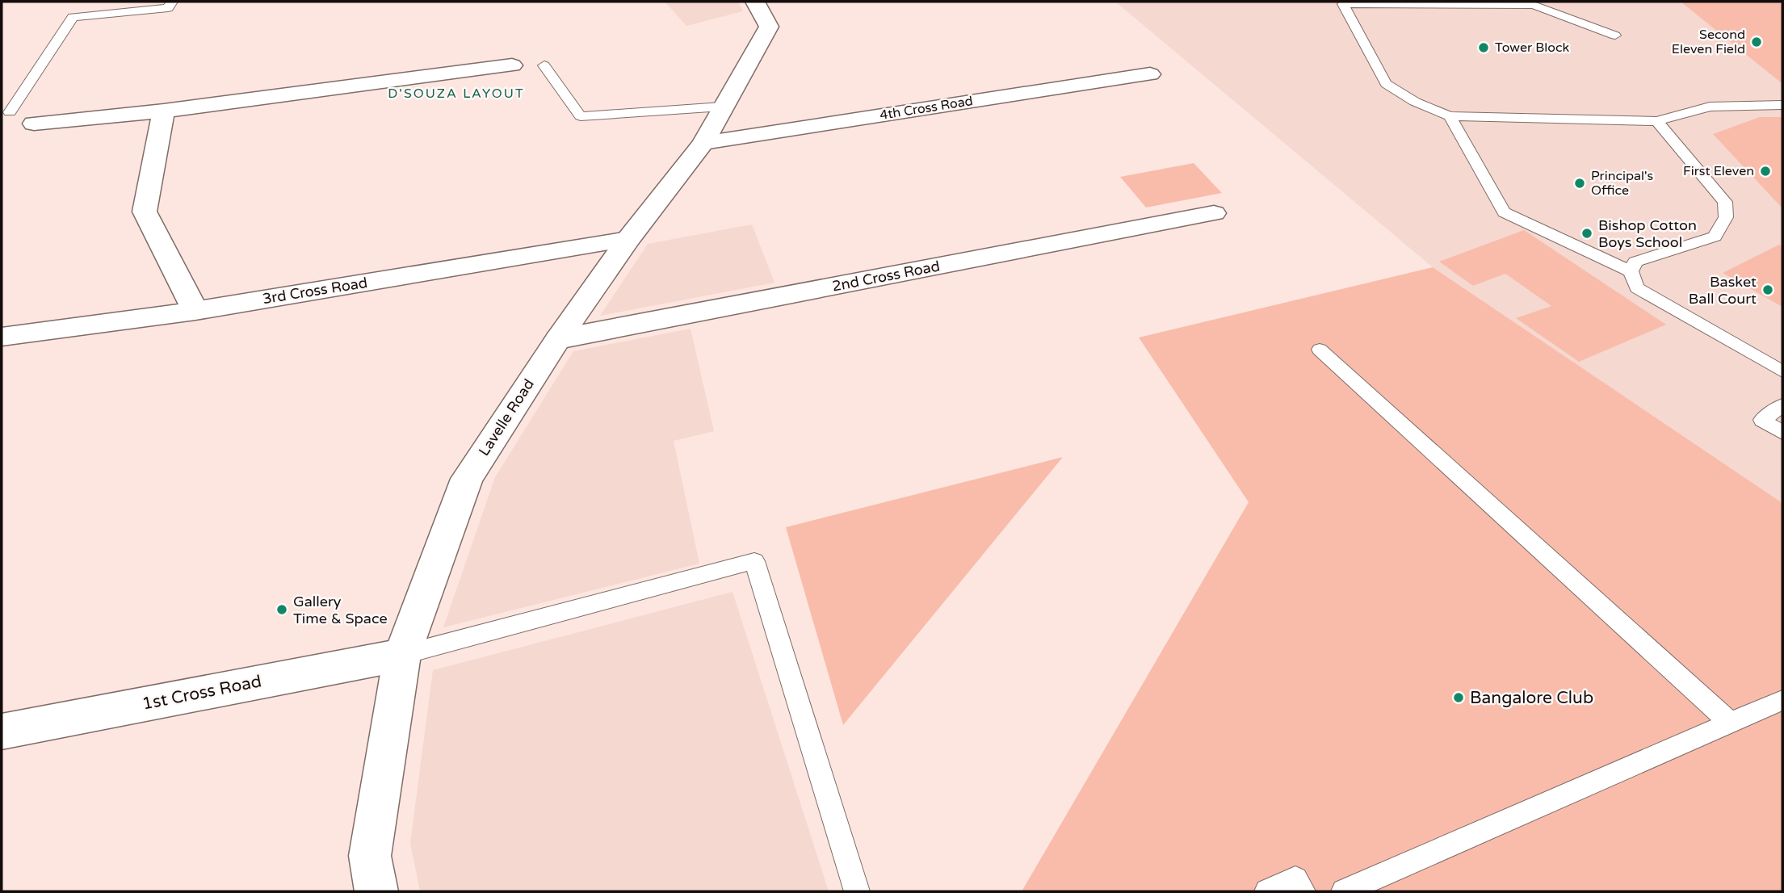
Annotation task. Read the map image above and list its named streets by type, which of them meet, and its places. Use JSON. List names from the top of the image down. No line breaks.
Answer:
{"streets":{"street":["4th Cross Road","2nd Cross Road","3rd Cross Road","Lavelle Road","1st Cross Road"]},"crossings":[["4th Cross Road","Lavelle Road"],["2nd Cross Road","Lavelle Road"],["3rd Cross Road","Lavelle Road"],["Lavelle Road","1st Cross Road"]],"districts":["D'SOUZA LAYOUT"],"places":["Second Eleven Field","Tower Block","First Eleven","Principal's Office","Bishop Cotton Boys School","Basket Ball Court","Gallery Time & Space","Bangalore Club"]}
